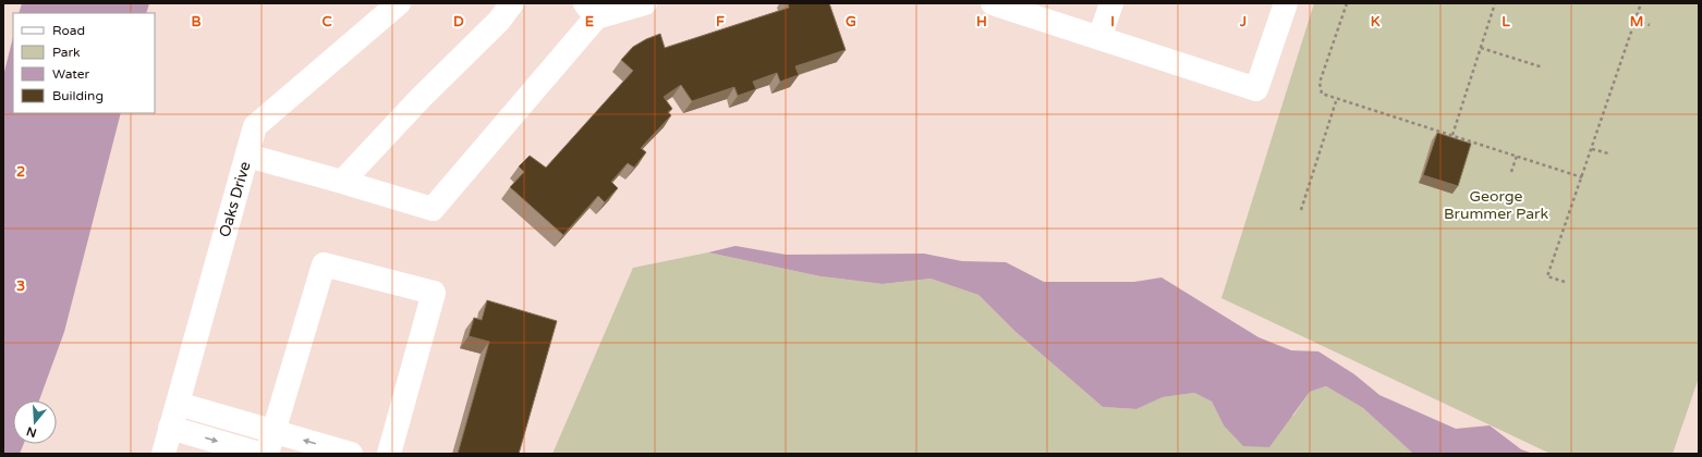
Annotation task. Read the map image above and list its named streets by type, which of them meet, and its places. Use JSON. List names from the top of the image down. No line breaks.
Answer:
{"streets":{"street":["Oaks Drive"]},"parks":["George Brummer Park"],"legend":["Road","Park","Water","Building"],"north":"bottom","grid":{"columns":["B","C","D","E","F","G","H","I","J","K","L","M"],"rows":["2","3"]}}
